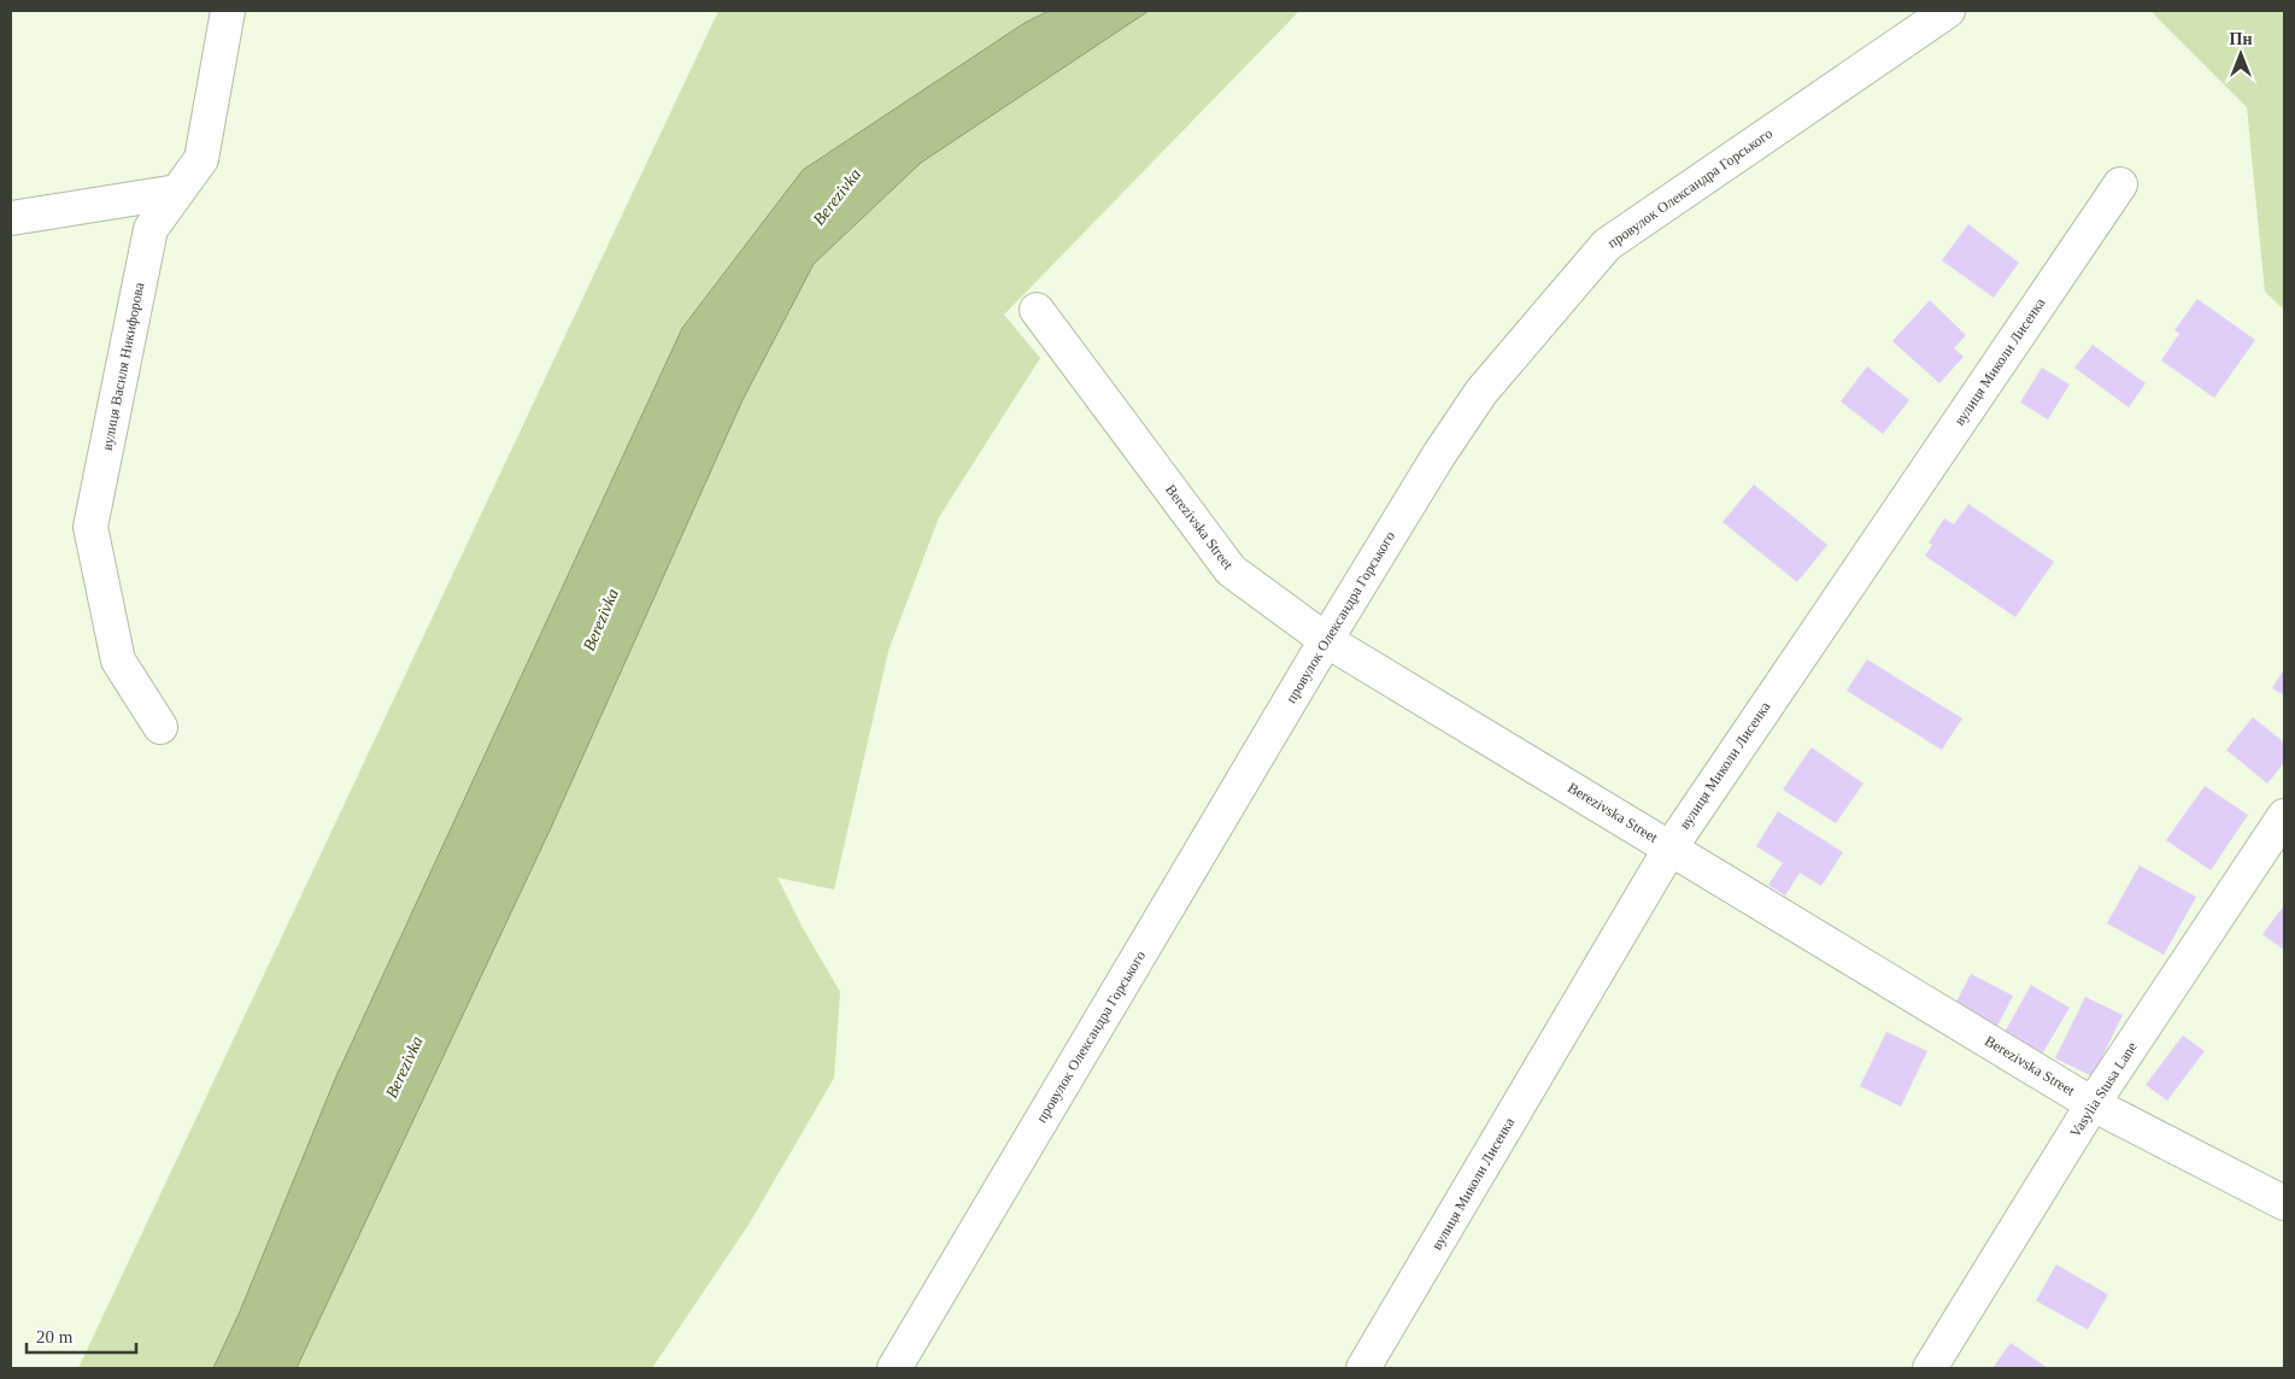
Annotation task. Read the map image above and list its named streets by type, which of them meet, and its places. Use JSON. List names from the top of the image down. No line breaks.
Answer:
{"streets":{"street":["провулок Олександра Горського","вулиця Миколи Лисенка","вулиця Василя Никифорова","Berezivska Street","Vasylia Stusa Lane"]},"crossings":[["провулок Олександра Горського","Berezivska Street"],["вулиця Миколи Лисенка","Berezivska Street"],["Berezivska Street","Vasylia Stusa Lane"]],"water":["Berezivka"],"scale_bar":"20 m","north":"top"}
